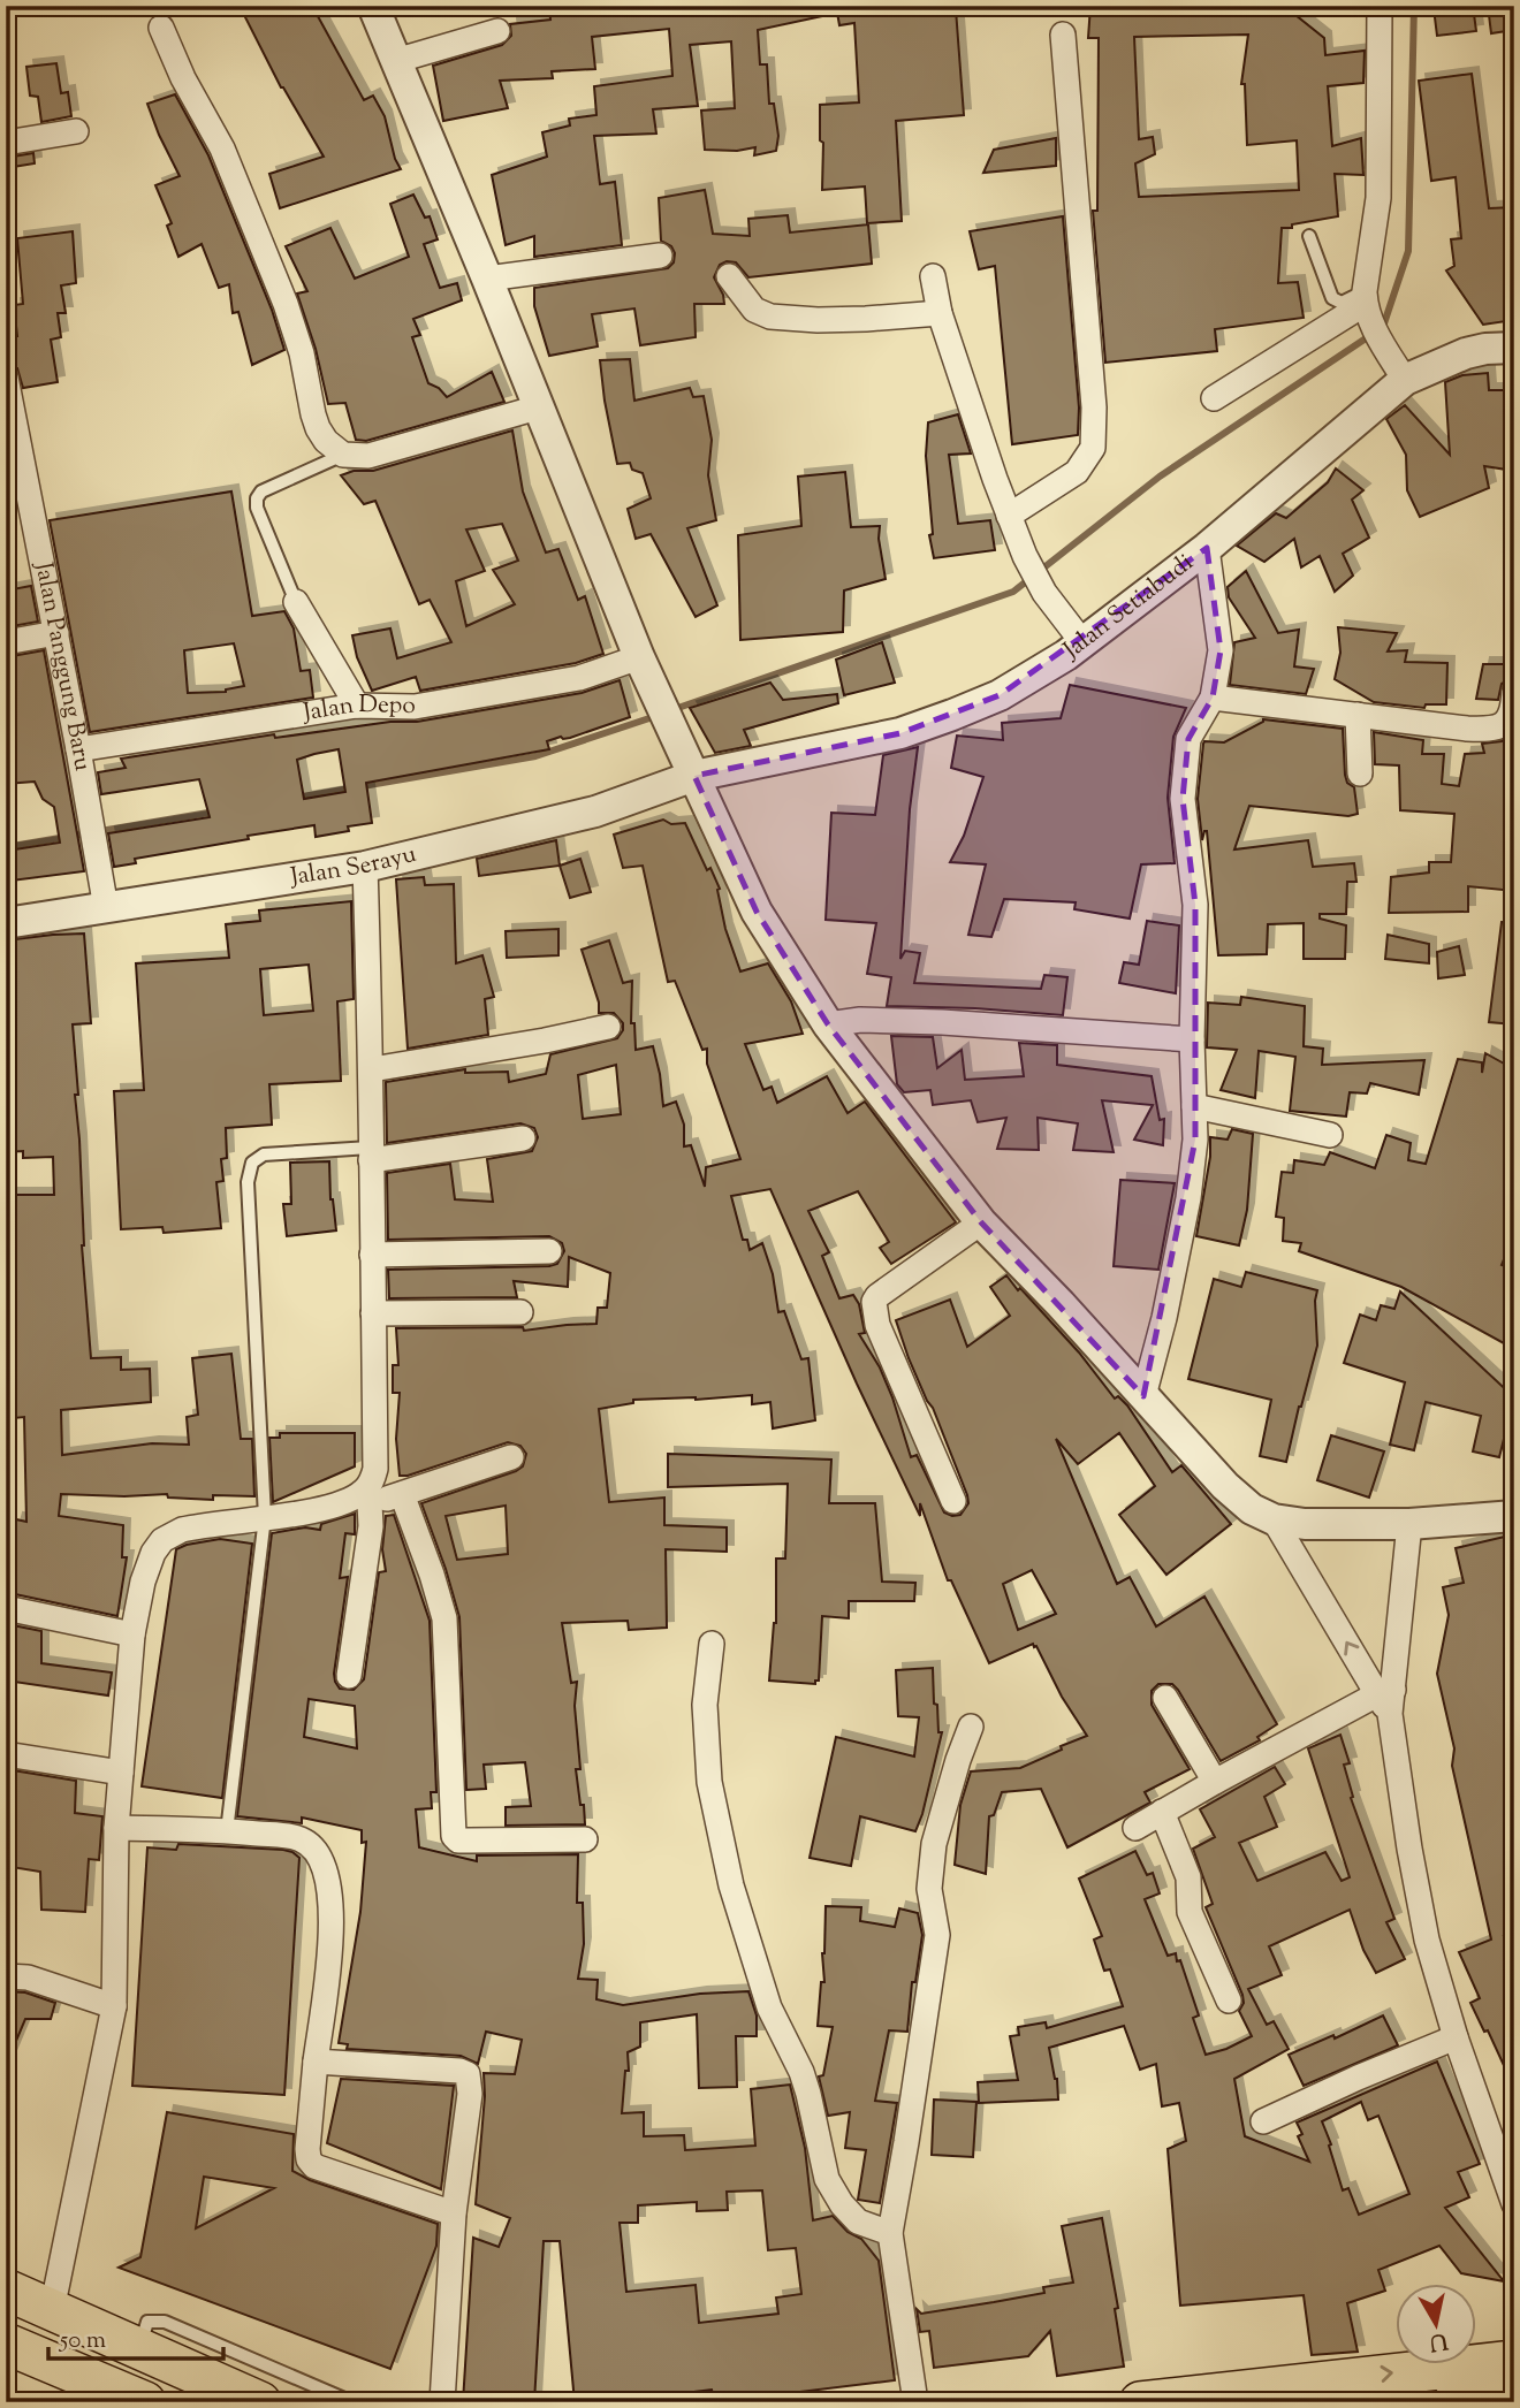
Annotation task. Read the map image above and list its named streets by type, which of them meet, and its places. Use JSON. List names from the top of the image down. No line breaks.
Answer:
{"streets":{"street":["Jalan Setiabudi","Jalan Panggung Baru","Jalan Depo","Jalan Serayu"]},"crossings":[["Jalan Setiabudi","Jalan Serayu"],["Jalan Panggung Baru","Jalan Depo"],["Jalan Panggung Baru","Jalan Serayu"]],"scale_bar":"50 m","north":"bottom"}
